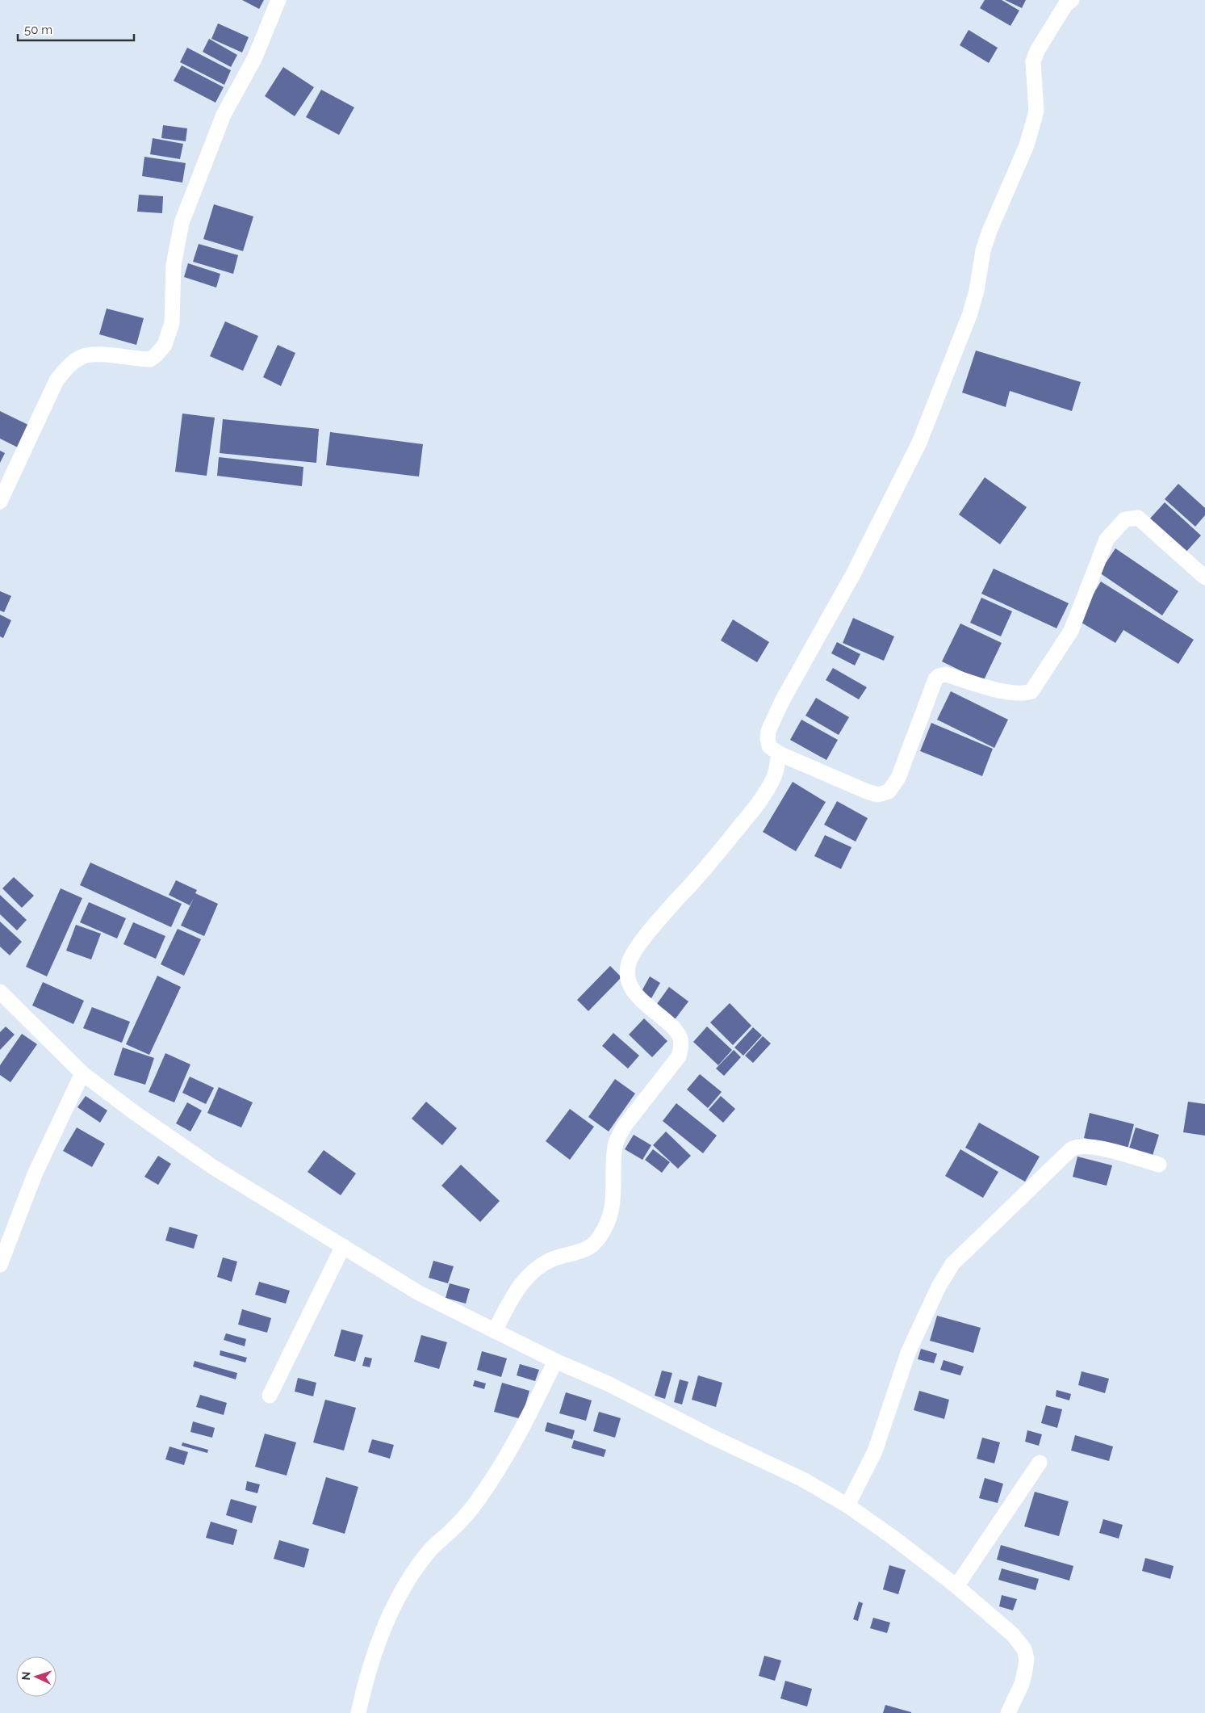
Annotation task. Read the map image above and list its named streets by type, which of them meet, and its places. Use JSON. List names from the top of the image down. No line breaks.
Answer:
{"scale_bar":"50 m","north":"left"}
